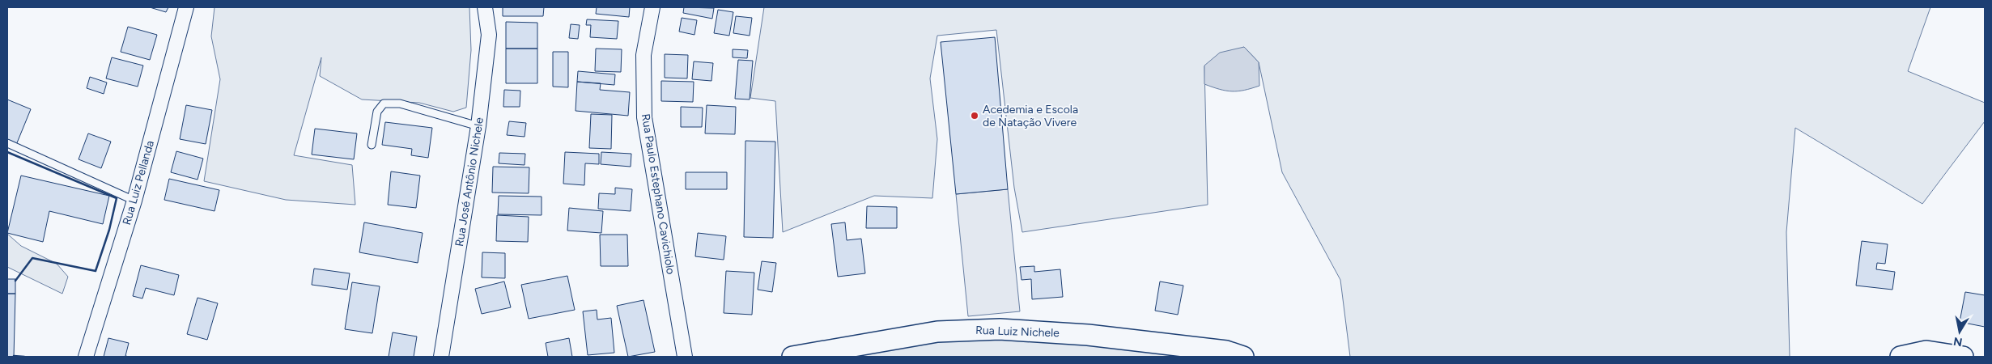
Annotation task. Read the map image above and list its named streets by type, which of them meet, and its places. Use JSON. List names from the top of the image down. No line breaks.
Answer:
{"streets":{"street":["Rua José Antônio Nichele","Rua Luiz Pellanda","Rua Paulo Estephano Cavichiolo","Rua Luiz Nichele"]},"places":["Acedemia e Escola de Natação Vivere"],"north":"bottom"}
